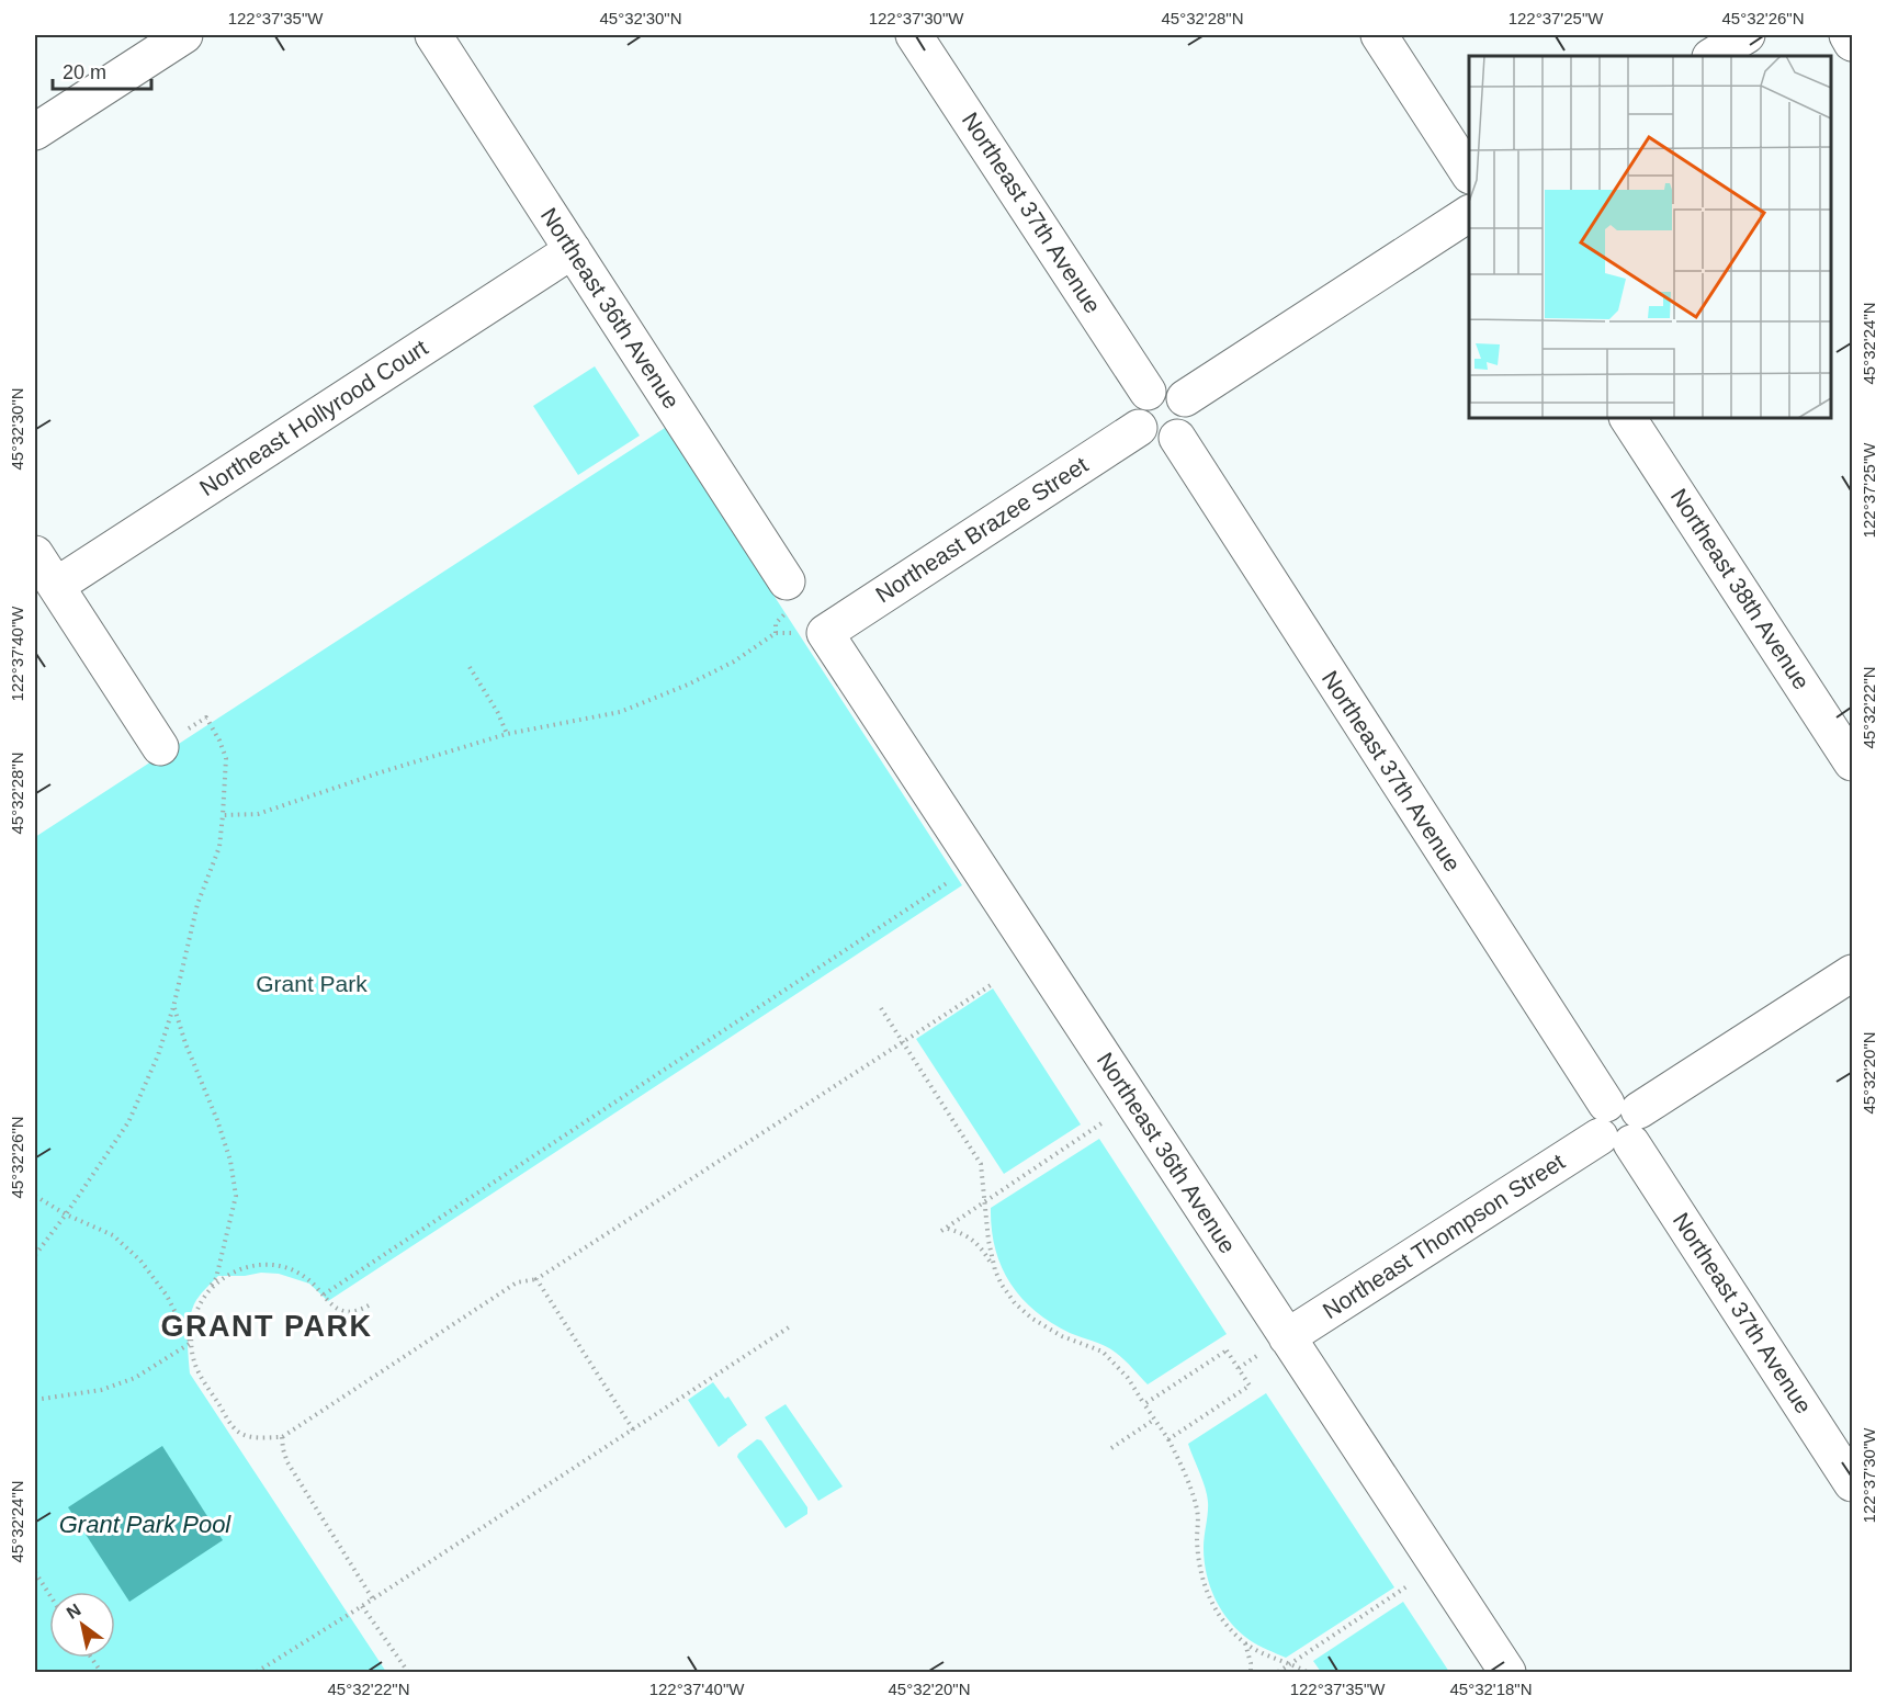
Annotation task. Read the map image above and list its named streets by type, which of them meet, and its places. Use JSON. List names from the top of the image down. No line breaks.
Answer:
{"streets":{"street":["Northeast 37th Avenue","Northeast 36th Avenue","Northeast Hollyrood Court","Northeast Brazee Street","Northeast 38th Avenue","Northeast Thompson Street"]},"crossings":[["Northeast 37th Avenue","Northeast Brazee Street"],["Northeast 37th Avenue","Northeast Thompson Street"],["Northeast 36th Avenue","Northeast Hollyrood Court"],["Northeast 36th Avenue","Northeast Brazee Street"],["Northeast 36th Avenue","Northeast Thompson Street"]],"districts":["GRANT PARK"],"water":["Grant Park Pool"],"parks":["Grant Park"],"scale_bar":"20 m","north":"top left","coordinates":["122°37'35\"W","45°32'30\"N","122°37'30\"W","45°32'28\"N","122°37'25\"W","45°32'26\"N","45°32'24\"N","122°37'40\"W","45°32'22\"N","45°32'20\"N","45°32'18\"N"]}
